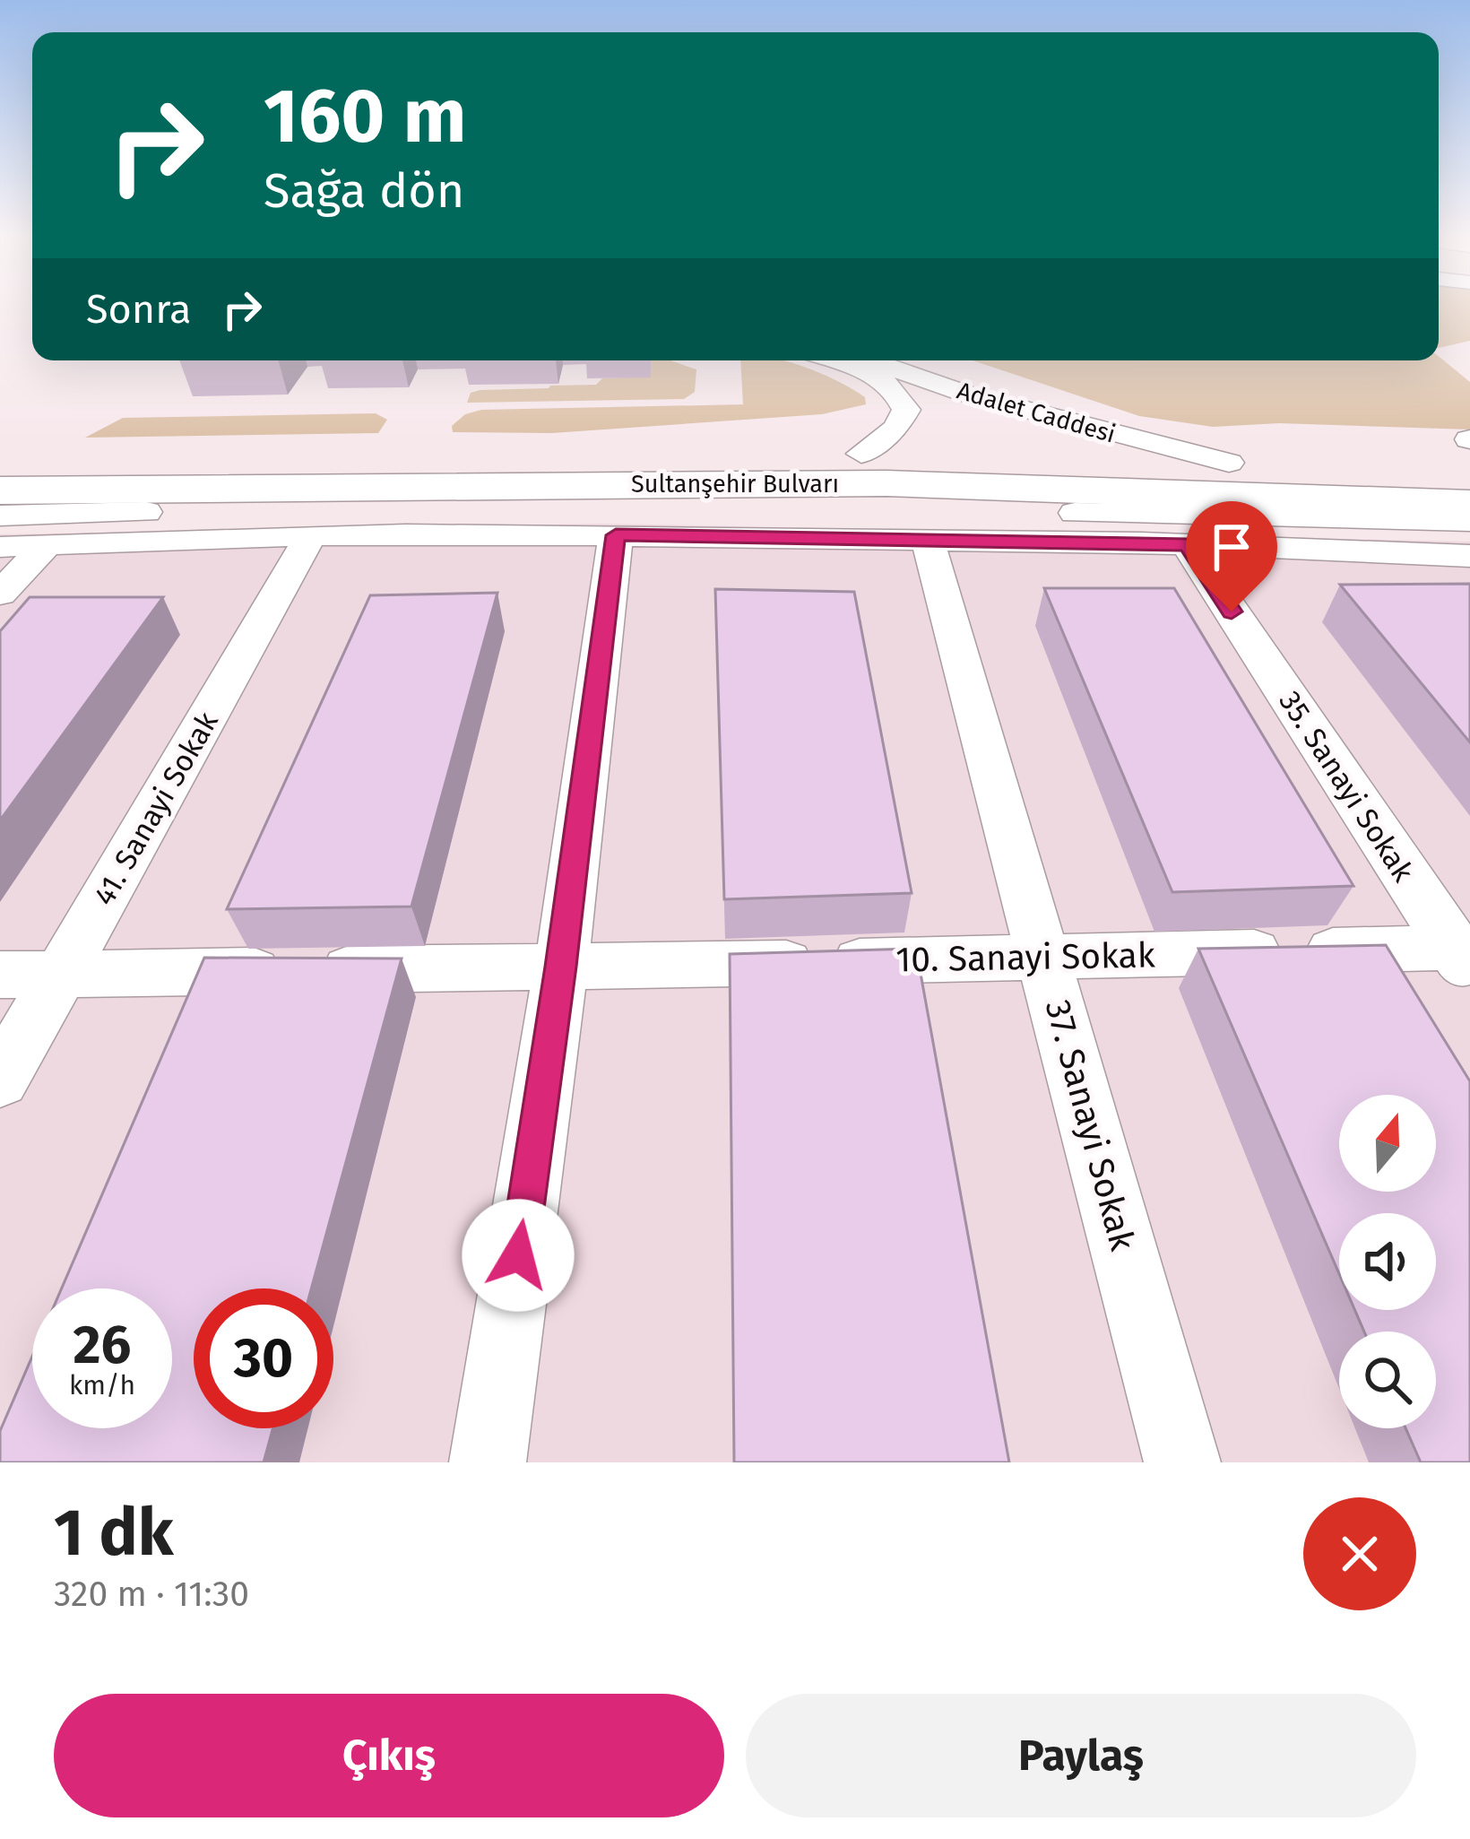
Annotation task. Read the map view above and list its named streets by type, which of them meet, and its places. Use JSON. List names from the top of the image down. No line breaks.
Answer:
{"streets":{"highway":["Sultanşehir Bulvarı"],"street":["Adalet Caddesi","35. Sanayi Sokak","41. Sanayi Sokak","10. Sanayi Sokak","37. Sanayi Sokak"]},"crossings":[["Adalet Caddesi","Sultanşehir Bulvarı"],["35. Sanayi Sokak","10. Sanayi Sokak"],["41. Sanayi Sokak","10. Sanayi Sokak"],["10. Sanayi Sokak","37. Sanayi Sokak"]],"north":"top","page":{"turn":["160 m","Sağa dön"],"then":"Sonra","speed":"26 km/h","limit":"30","heading":["1 dk","320 m · 11:30"],"buttons":["Çıkış","Paylaş"]}}
